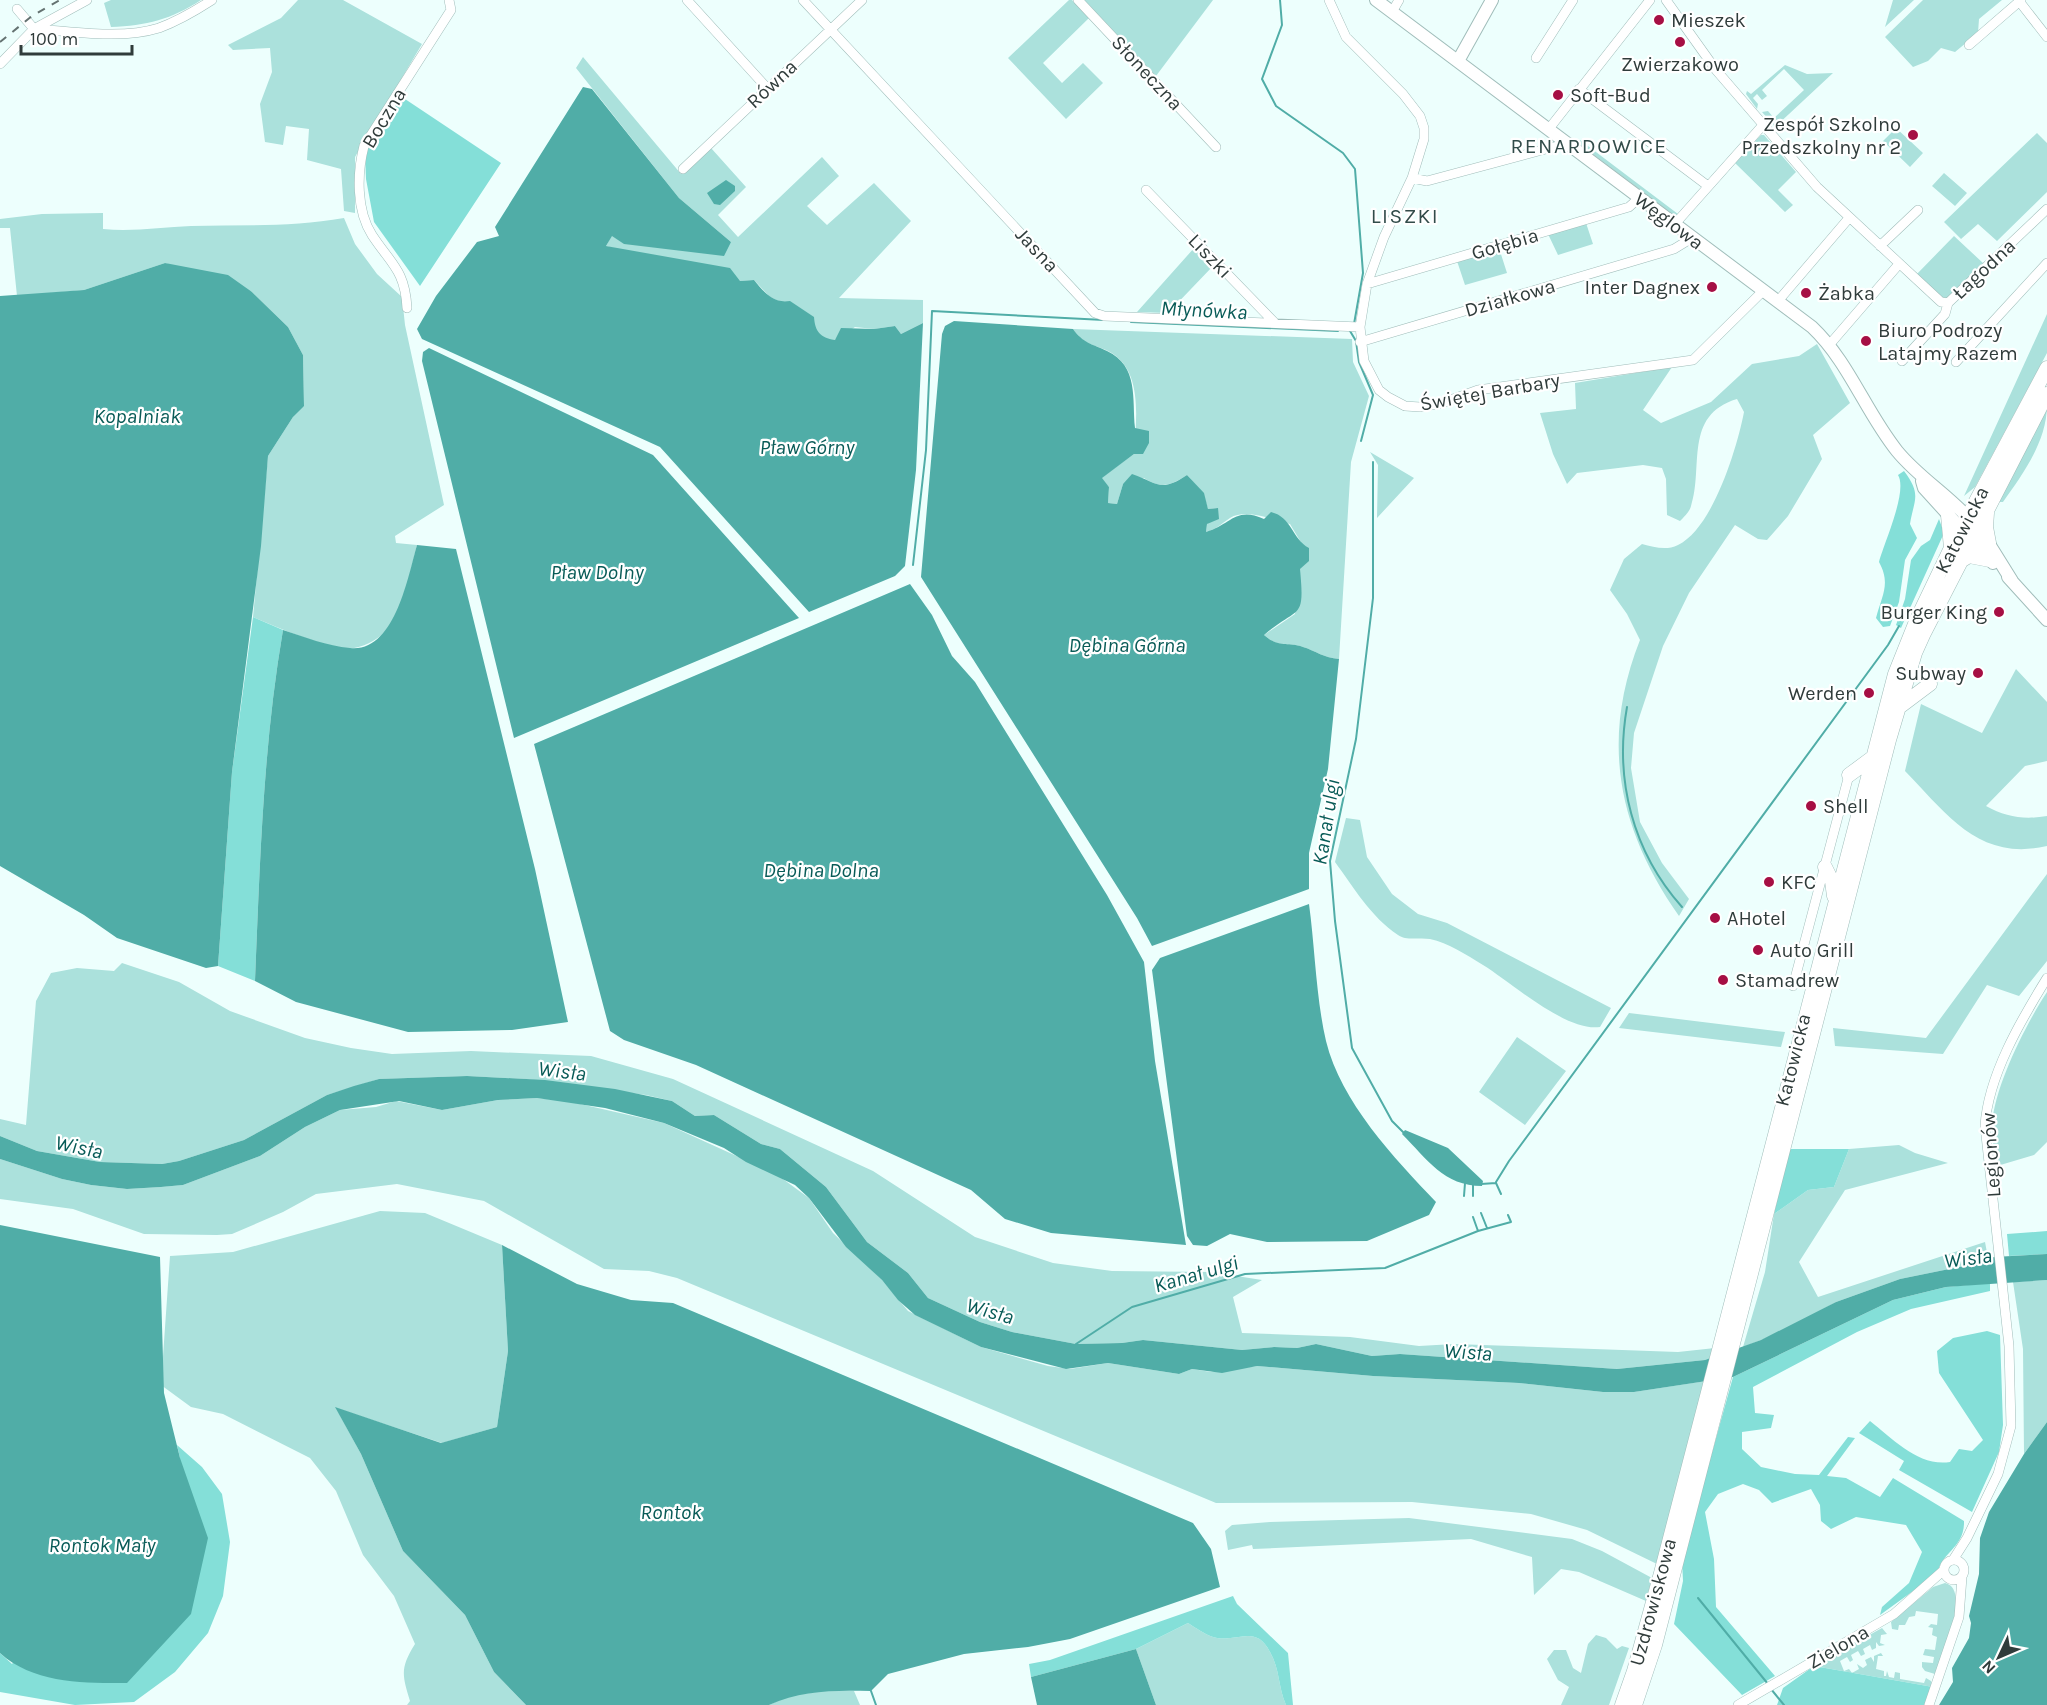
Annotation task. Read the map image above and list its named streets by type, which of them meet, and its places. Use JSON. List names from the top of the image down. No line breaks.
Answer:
{"streets":{"main road":["Katowicka","Uzdrowiskowa"],"street":["Słoneczna","Równa","Boczna","Węglowa","Gołębia","Jasna","Liszki","Łagodna","Działkowa","Świętej Barbary","Legionów","Zielona"]},"crossings":[["Równa","Jasna"],["Węglowa","Gołębia"],["Węglowa","Działkowa"],["Węglowa","Świętej Barbary"],["Węglowa","Katowicka"],["Gołębia","Świętej Barbary"],["Jasna","Liszki"],["Jasna","Świętej Barbary"],["Działkowa","Świętej Barbary"],["Katowicka","Uzdrowiskowa"]],"districts":["RENARDOWICE","LISZKI"],"water":["Młynówka","Kopalniak","Pław Górny","Pław Dolny","Dębina Górna","Kanał ulgi","Dębina Dolna","Wisła","Rontok","Rontok Mały"],"places":["Mieszek","Zwierzakowo","Soft-Bud","Zespół Szkolno Przedszkolny nr 2","Inter Dagnex","Żabka","Biuro Podrozy Latajmy Razem","Burger King","Subway","Werden","Shell","KFC","AHotel","Auto Grill","Stamadrew"],"scale_bar":"100 m","north":"bottom left"}
